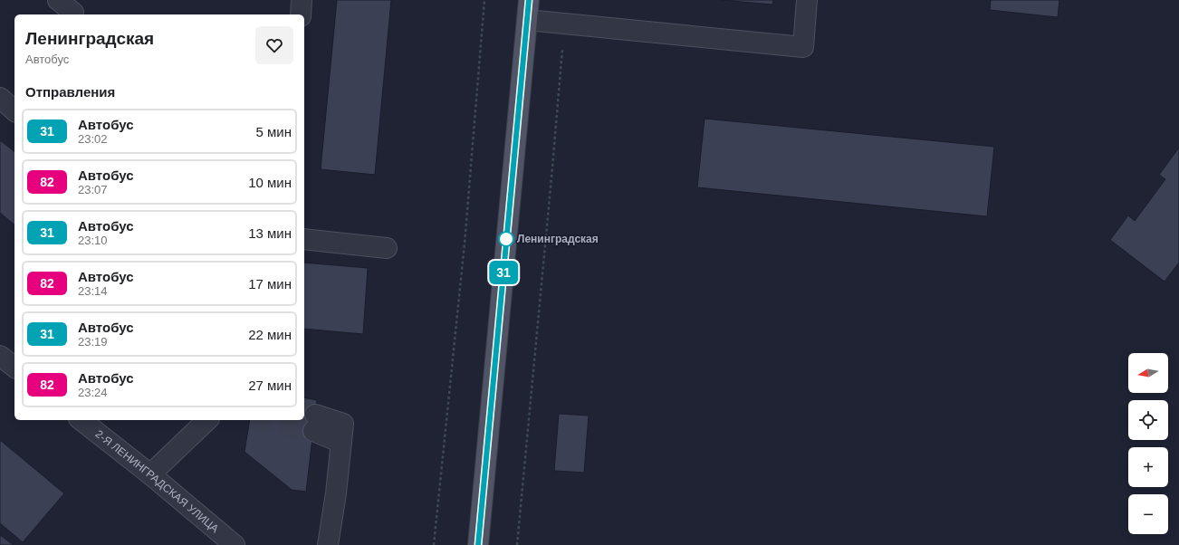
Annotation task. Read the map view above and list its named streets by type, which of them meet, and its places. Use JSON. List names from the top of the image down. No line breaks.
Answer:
{"streets":{"street":["2-Я ЛЕНИНГРАДСКАЯ УЛИЦА"]},"places":["Ленинградская"],"lines":["bus line 31"],"north":"left","page":{"on_map":"31","heading":[["Ленинградская","Автобус"],"Отправления"],"list":[{"mark":"31","name":"Автобус","note":"23:02","value":"5 мин"},{"mark":"82","name":"Автобус","note":"23:07","value":"10 мин"},{"mark":"31","name":"Автобус","note":"23:10","value":"13 мин"},{"mark":"82","name":"Автобус","note":"23:14","value":"17 мин"},{"mark":"31","name":"Автобус","note":"23:19","value":"22 мин"},{"mark":"82","name":"Автобус","note":"23:24","value":"27 мин"}],"map_buttons":["+","−"]}}
